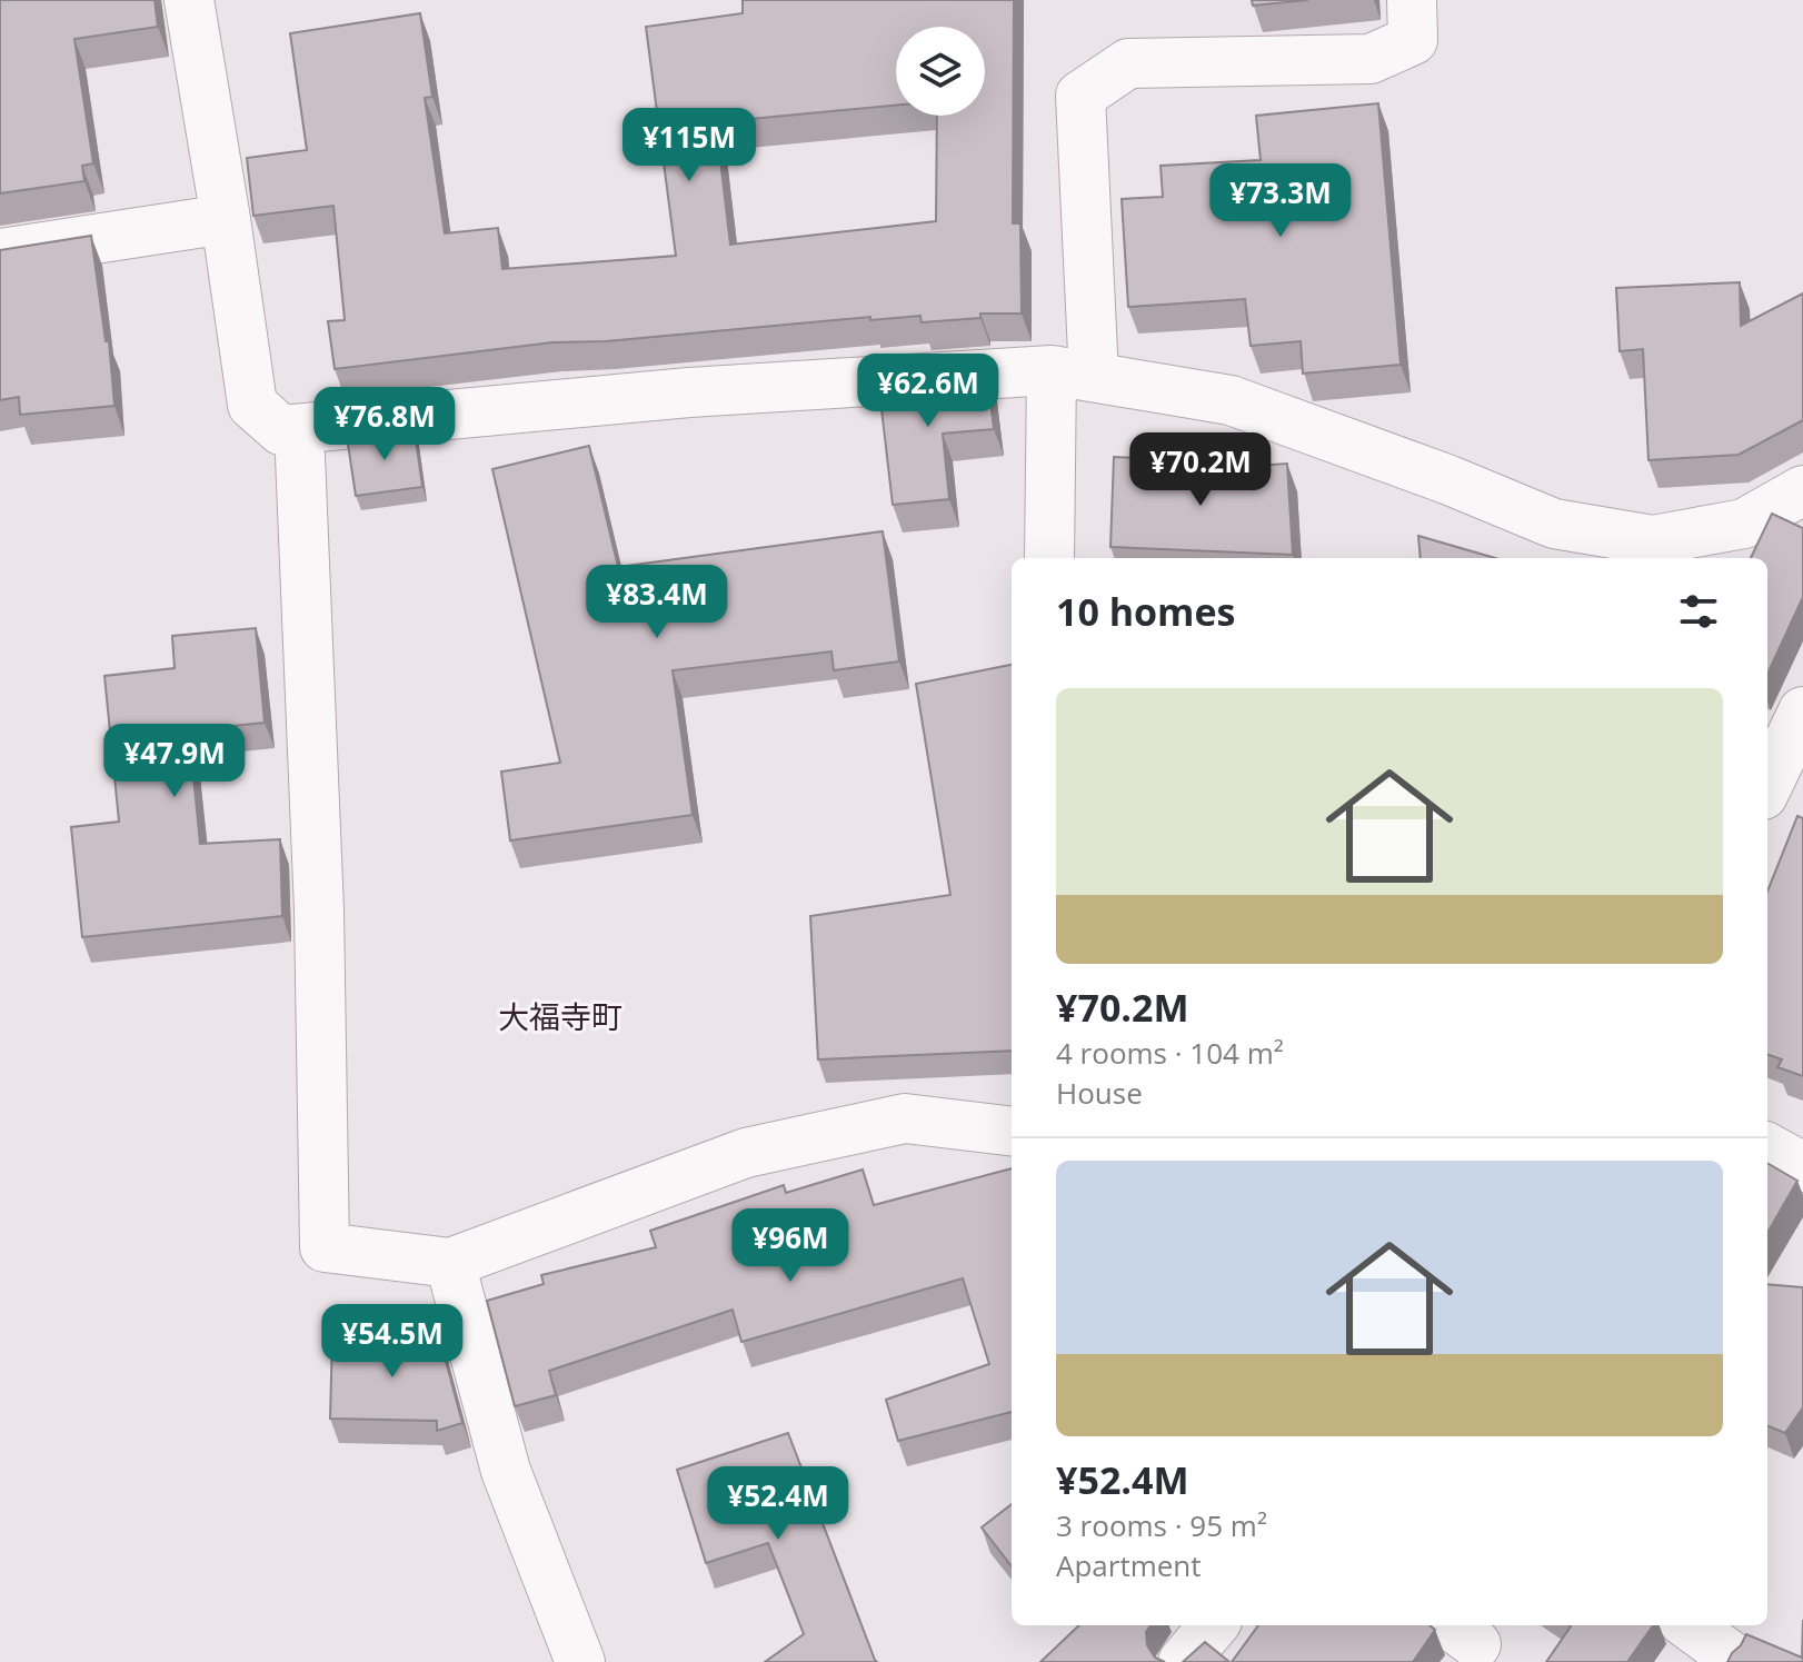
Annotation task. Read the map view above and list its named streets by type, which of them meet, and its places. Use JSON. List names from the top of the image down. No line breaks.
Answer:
{"districts":["大福寺町"],"page":{"price":["¥115M","¥73.3M","¥62.6M","¥76.8M","¥70.2M","¥83.4M","¥47.9M","¥96M","¥54.5M","¥52.4M"],"heading":"10 homes","list":[{"name":"¥70.2M","note":"4 rooms · 104 m² · House"},{"name":"¥52.4M","note":"3 rooms · 95 m² · Apartment"}]}}
